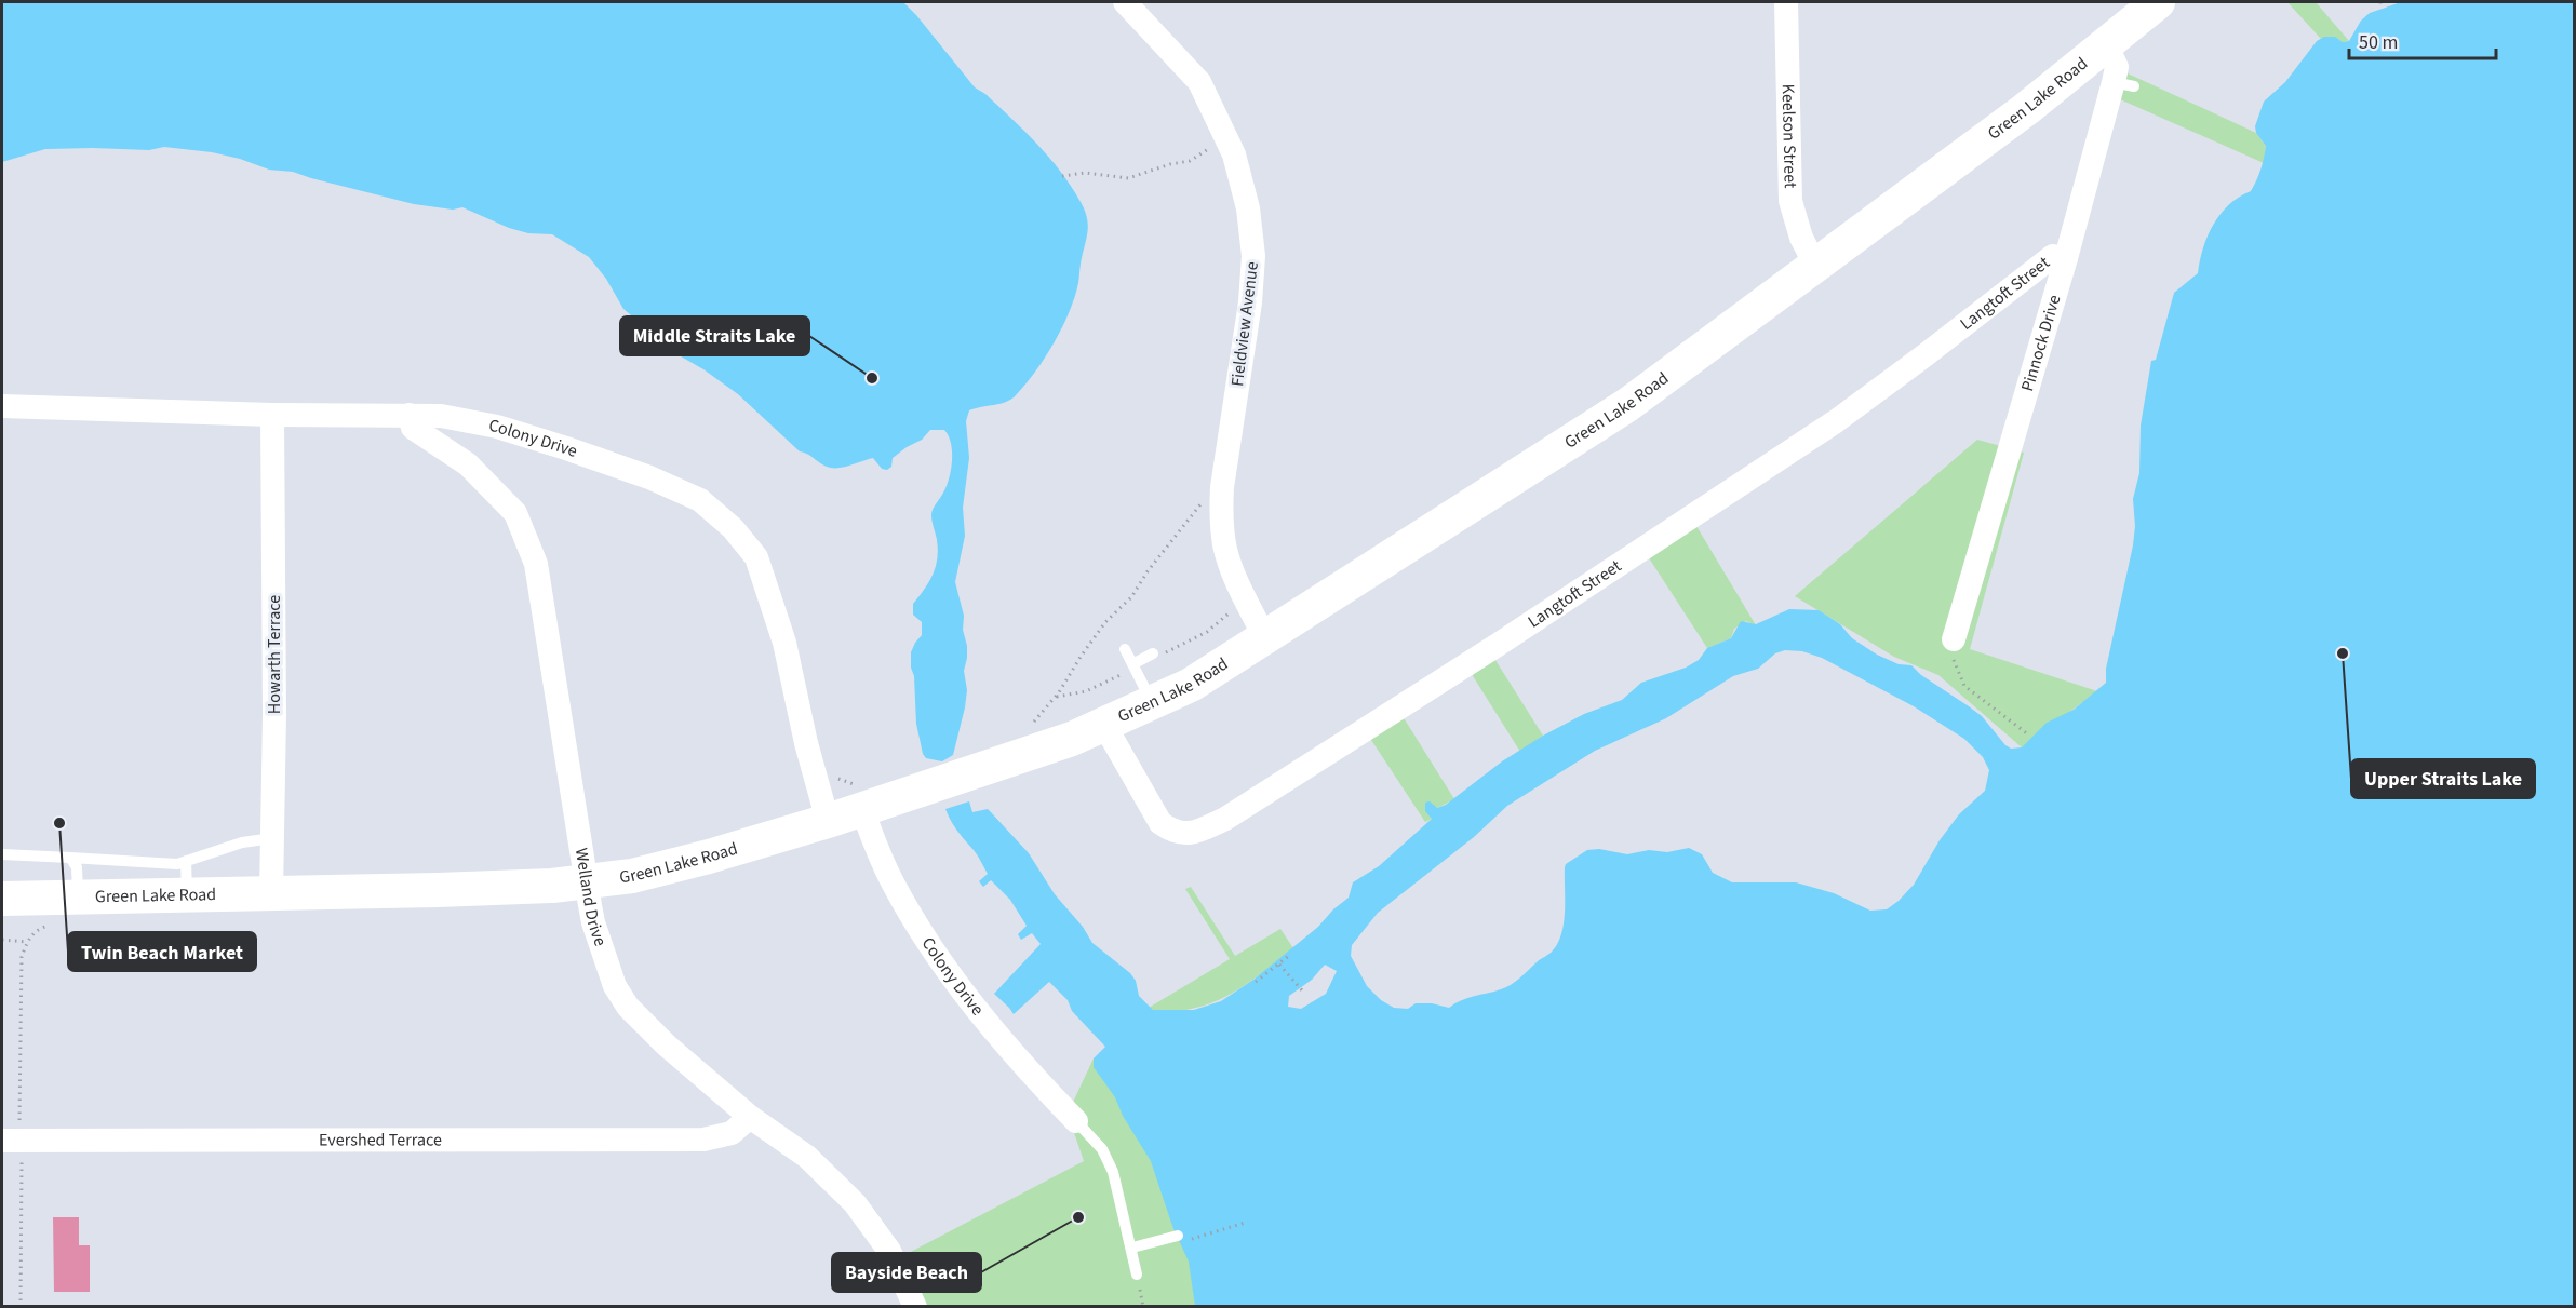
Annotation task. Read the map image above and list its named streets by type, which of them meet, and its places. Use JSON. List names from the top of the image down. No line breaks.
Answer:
{"streets":{"street":["Green Lake Road","Keelson Street","Langtoft Street","Fieldview Avenue","Pinnock Drive","Colony Drive","Howarth Terrace","Welland Drive","Evershed Terrace"]},"crossings":[["Green Lake Road","Keelson Street"],["Green Lake Road","Langtoft Street"],["Green Lake Road","Fieldview Avenue"],["Green Lake Road","Pinnock Drive"],["Green Lake Road","Colony Drive"],["Green Lake Road","Howarth Terrace"],["Green Lake Road","Welland Drive"],["Langtoft Street","Pinnock Drive"],["Colony Drive","Howarth Terrace"],["Colony Drive","Welland Drive"],["Welland Drive","Evershed Terrace"]],"places":["Middle Straits Lake","Upper Straits Lake","Twin Beach Market","Bayside Beach"],"scale_bar":"50 m"}
